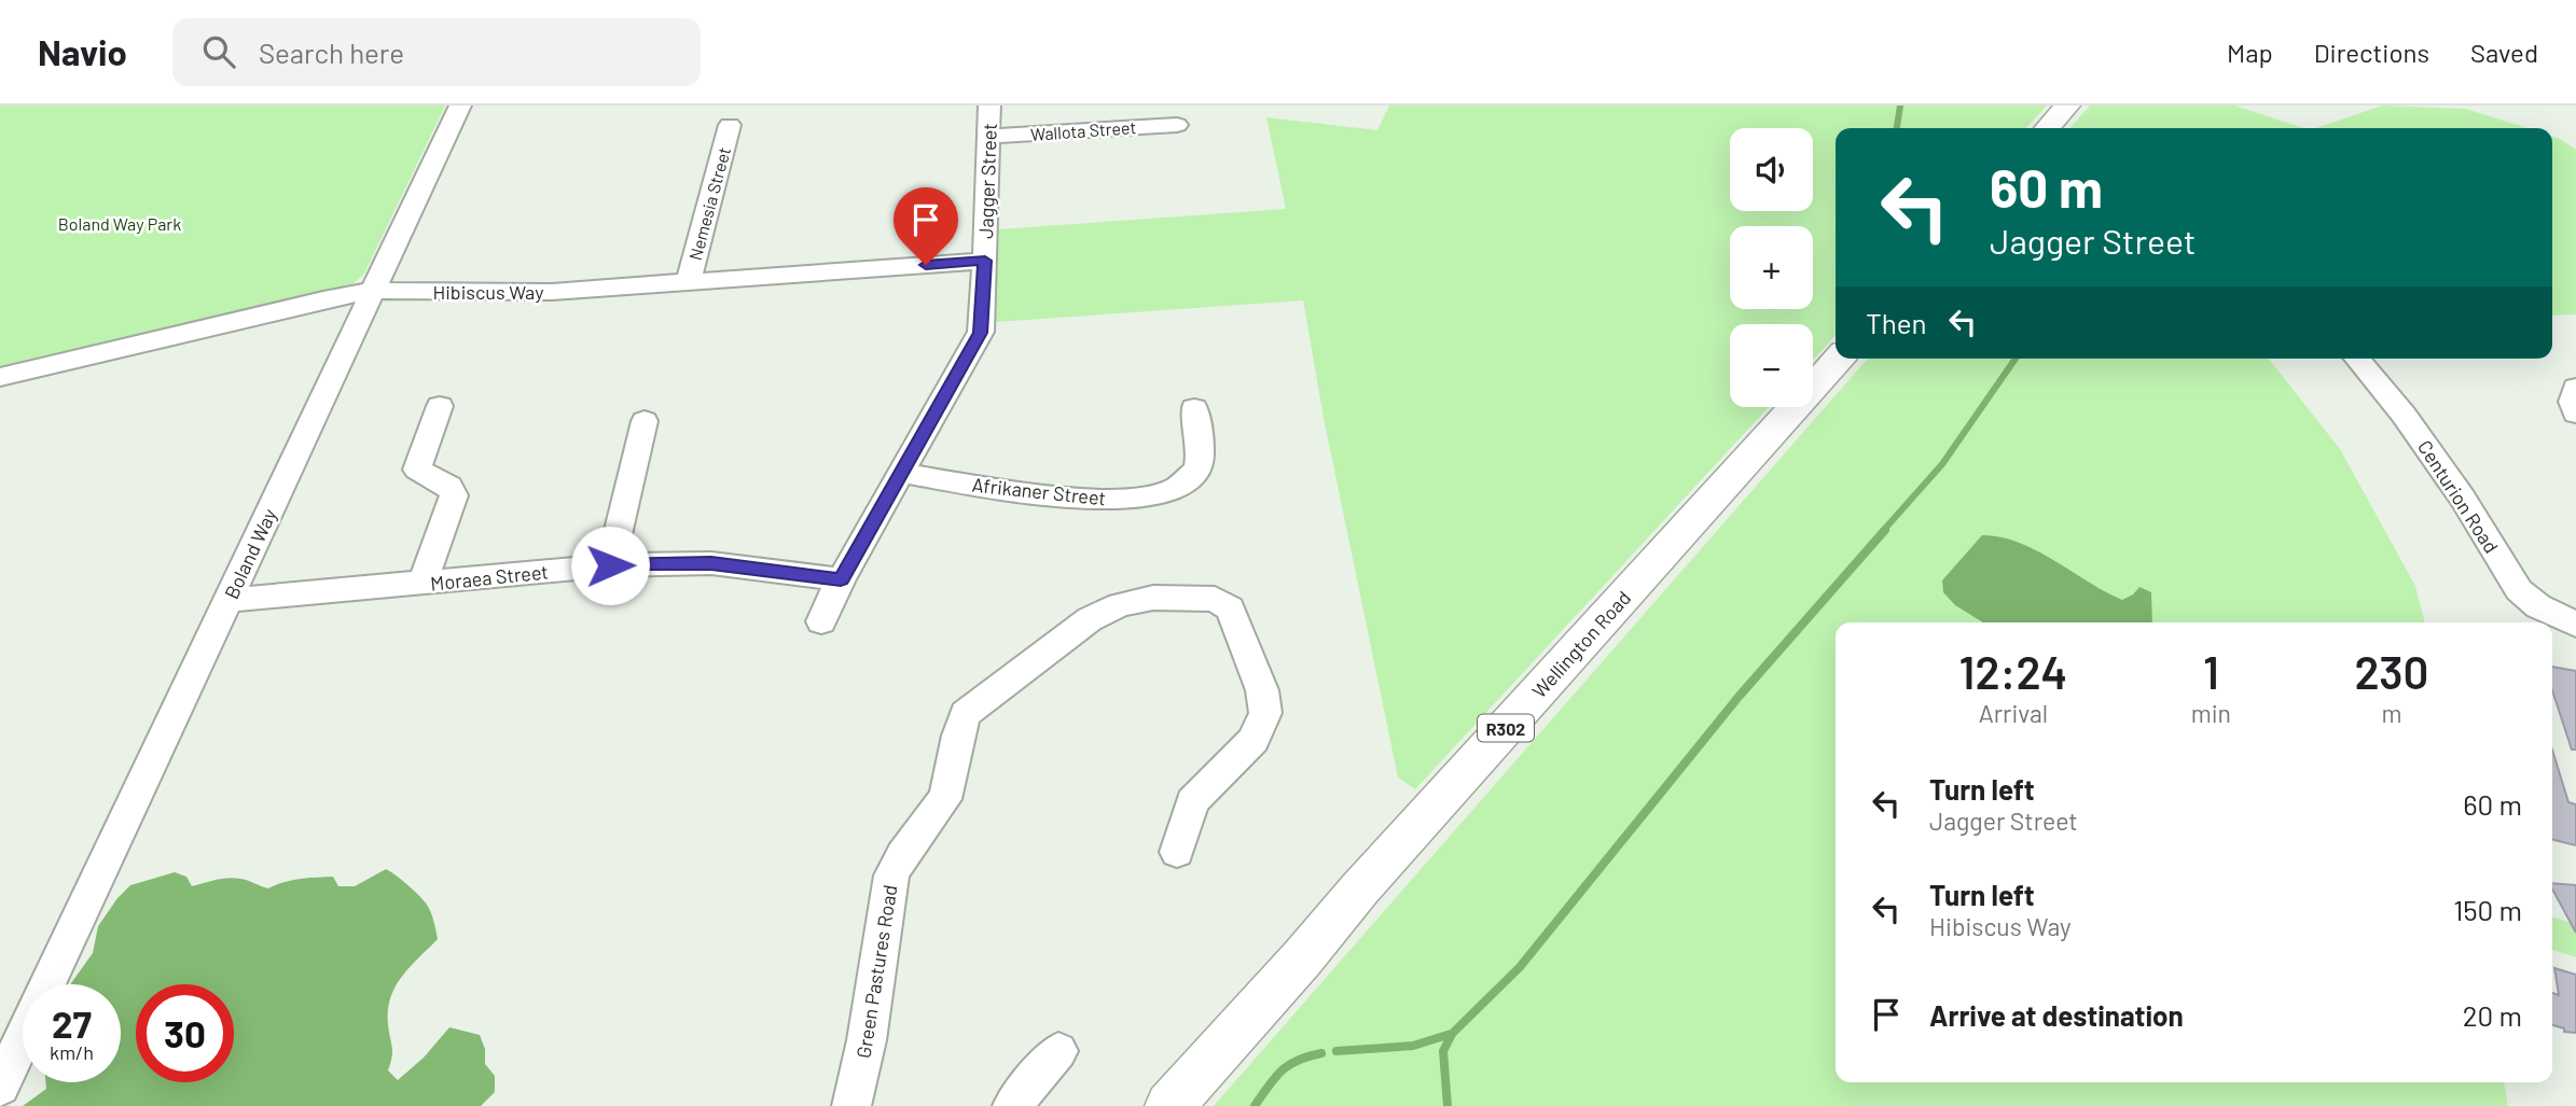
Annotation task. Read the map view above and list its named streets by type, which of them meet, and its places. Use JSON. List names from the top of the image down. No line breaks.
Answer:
{"streets":{"main road":["Wellington Road","R302"],"street":["Wallota Street","Jagger Street","Nemesia Street","Hibiscus Way","Afrikaner Street","Centurion Road","Boland Way","Moraea Street","Green Pastures Road"]},"crossings":[["Wallota Street","Jagger Street"],["Jagger Street","Hibiscus Way"],["Jagger Street","Afrikaner Street"],["Jagger Street","Moraea Street"],["Nemesia Street","Hibiscus Way"],["Hibiscus Way","Boland Way"],["Boland Way","Moraea Street"]],"parks":["Boland Way Park"],"page":{"header":"Navio","search":"Search here","nav":["Map","Directions","Saved"],"map_buttons":["+","−"],"turn":["60 m","Jagger Street"],"then":"Then","eta":["12:24","Arrival","1","min","230","m"],"list":[{"name":"Turn left","note":"Jagger Street","value":"60 m"},{"name":"Turn left","note":"Hibiscus Way","value":"150 m"},{"name":"Arrive at destination","value":"20 m"}],"speed":"27 km/h","limit":"30"}}
